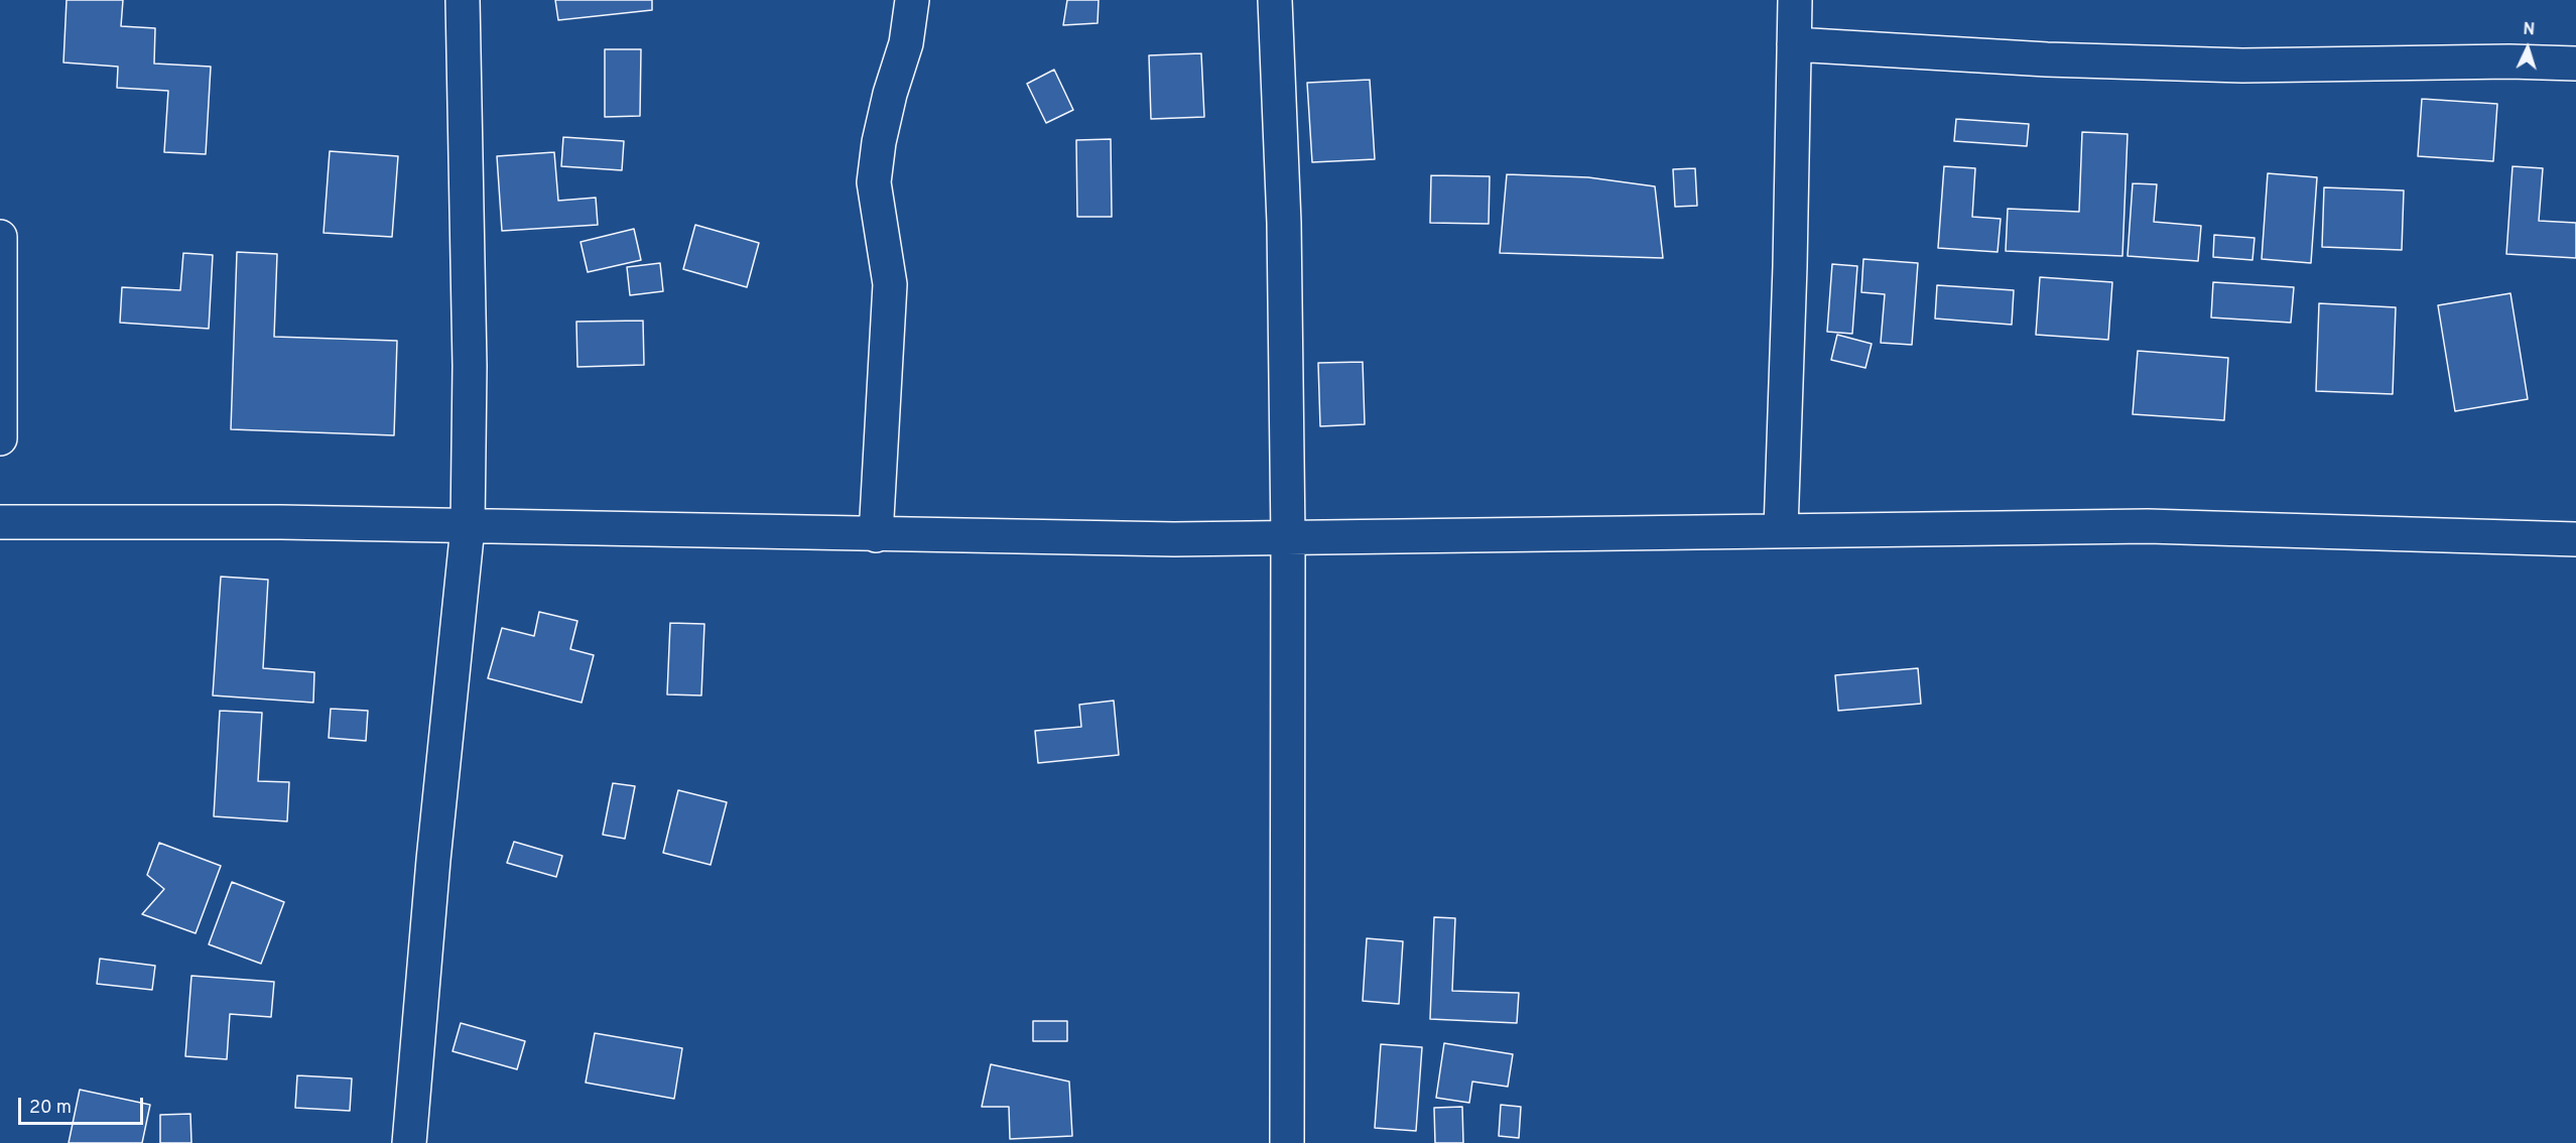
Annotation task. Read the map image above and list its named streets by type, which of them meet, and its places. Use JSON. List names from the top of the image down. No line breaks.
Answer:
{"scale_bar":"20 m","north":"top"}
